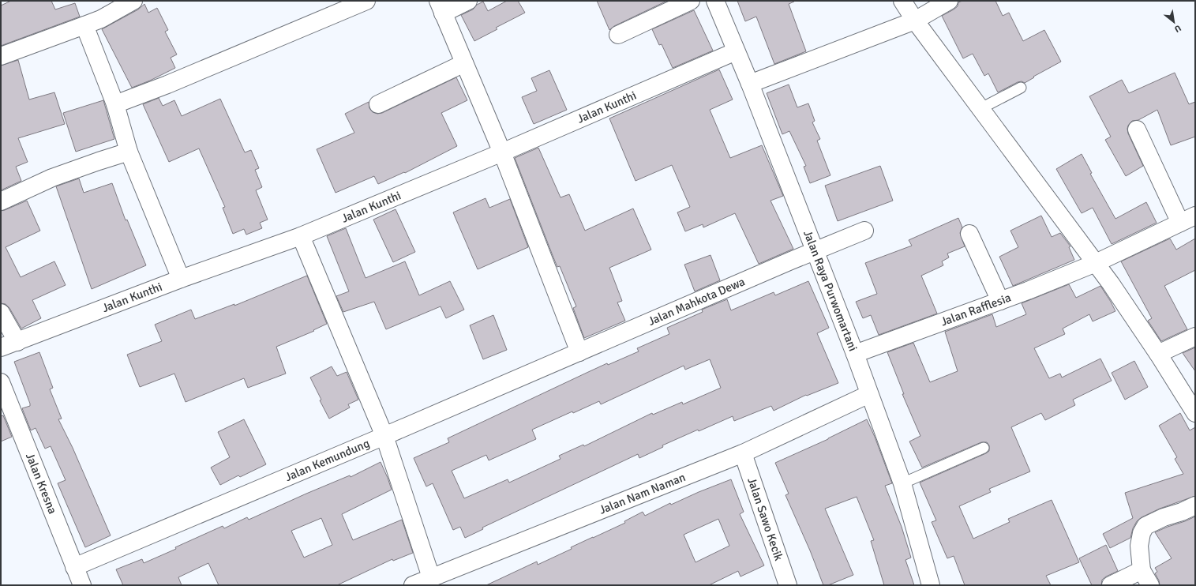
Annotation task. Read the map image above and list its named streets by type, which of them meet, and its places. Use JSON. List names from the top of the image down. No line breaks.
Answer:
{"streets":{"street":["Jalan Kunthi","Jalan Raya Purwomartani","Jalan Mahkota Dewa","Jalan Rafflesia","Jalan Kemundung","Jalan Kresna","Jalan Nam Naman","Jalan Sawo Kecik"]},"crossings":[["Jalan Kunthi","Jalan Raya Purwomartani"],["Jalan Raya Purwomartani","Jalan Mahkota Dewa"],["Jalan Raya Purwomartani","Jalan Rafflesia"],["Jalan Raya Purwomartani","Jalan Nam Naman"],["Jalan Mahkota Dewa","Jalan Kemundung"],["Jalan Kemundung","Jalan Kresna"],["Jalan Nam Naman","Jalan Sawo Kecik"]],"north":"bottom right"}
